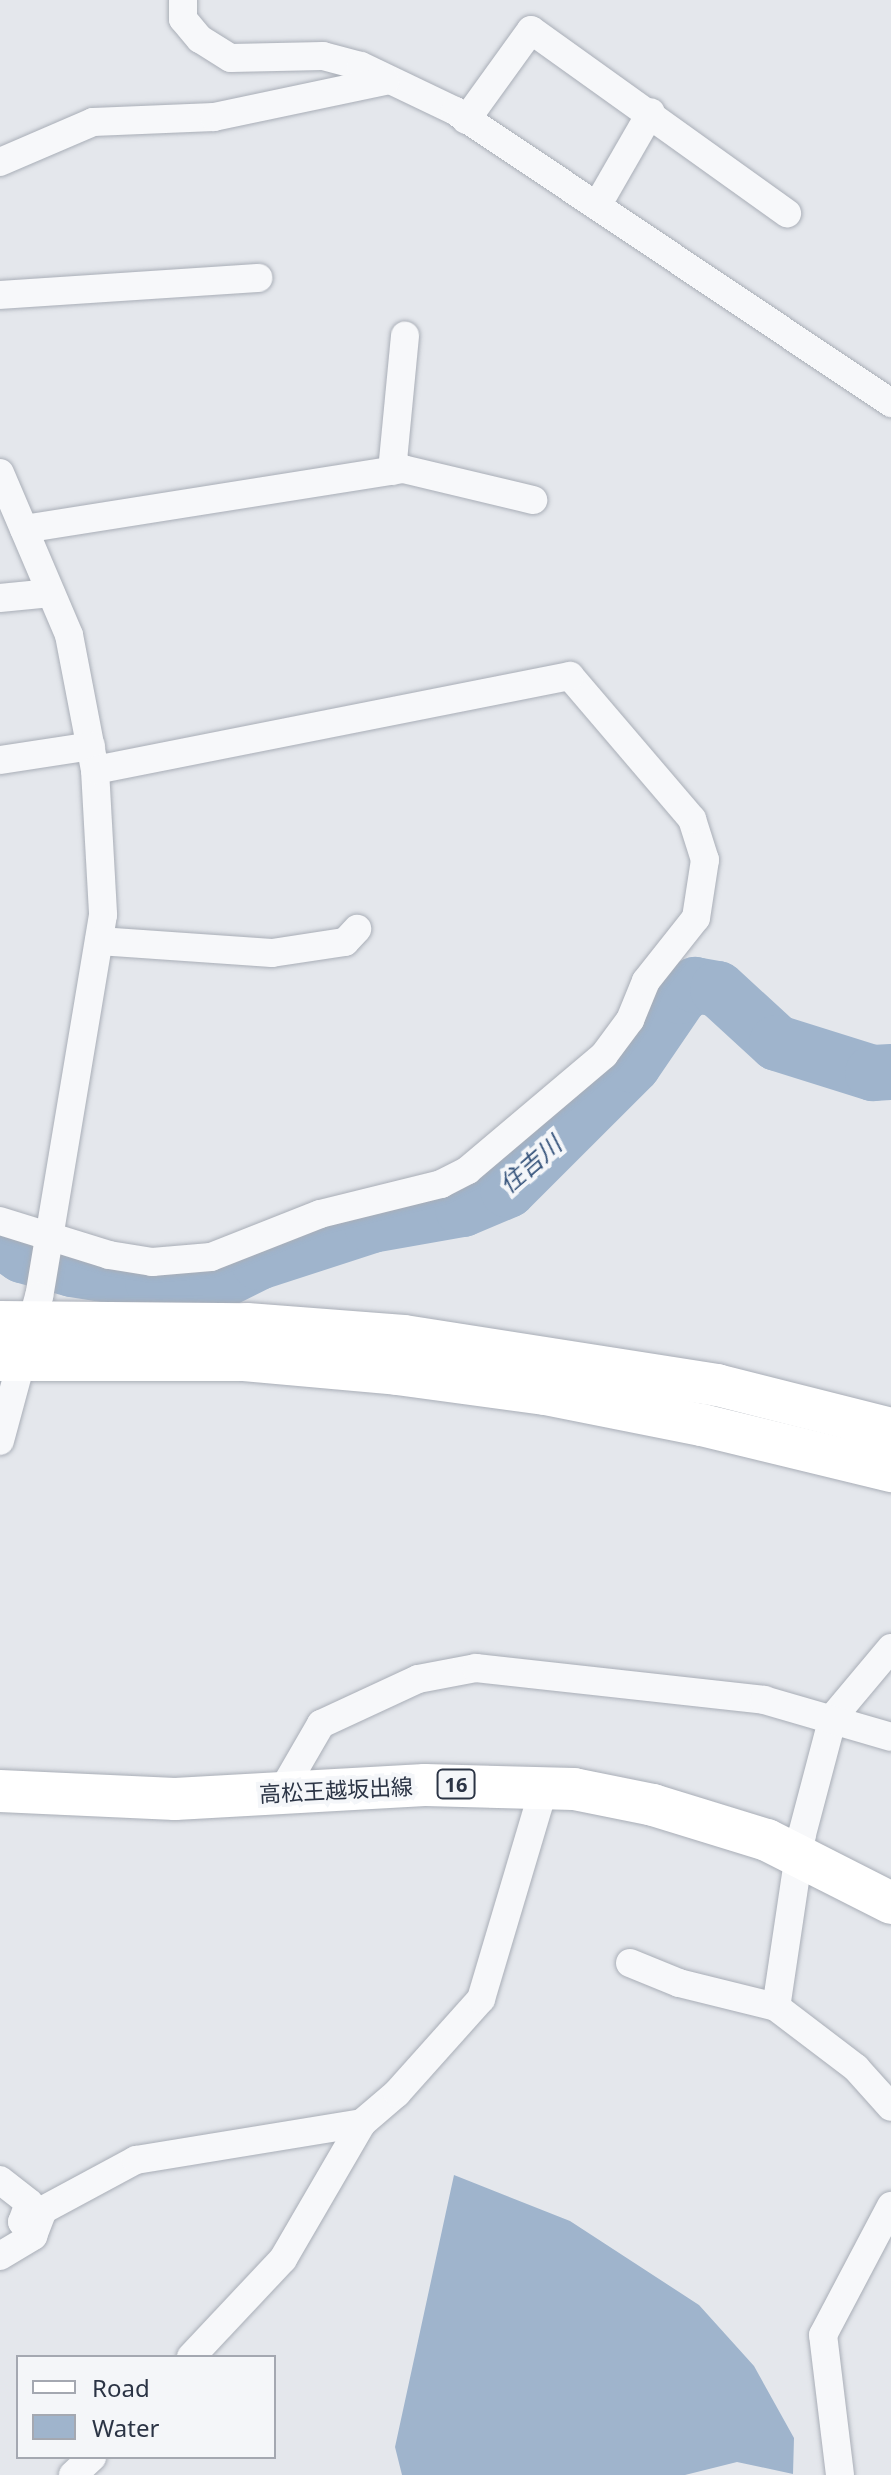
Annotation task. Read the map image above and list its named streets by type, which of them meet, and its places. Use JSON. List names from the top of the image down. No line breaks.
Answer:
{"streets":{"main road":["16","高松王越坂出線"]},"water":["住吉川"],"legend":["Road","Water"]}
